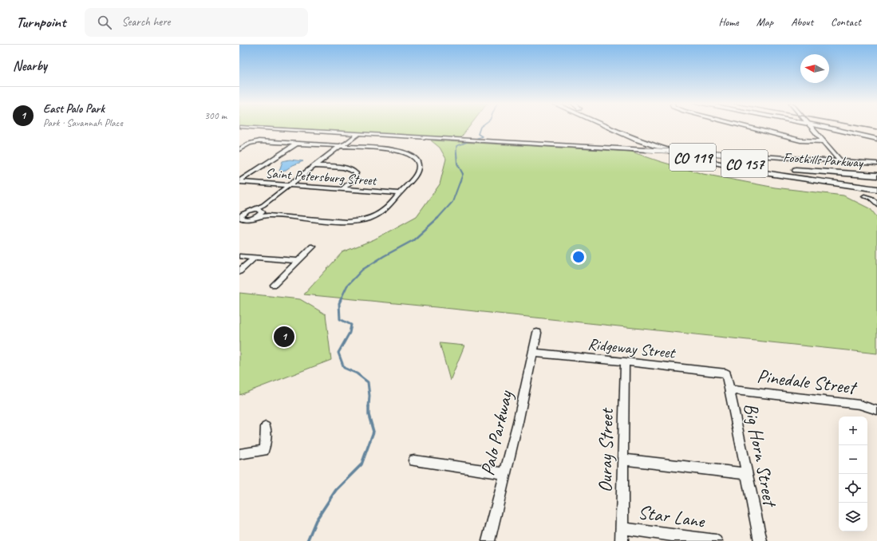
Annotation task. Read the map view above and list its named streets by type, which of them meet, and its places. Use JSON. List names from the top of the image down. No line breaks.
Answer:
{"streets":{"highway":["CO 119","Foothills Parkway","CO 157"],"street":["Saint Petersburg Street","Ridgeway Street","Pinedale Street","Palo Parkway","Ouray Street","Big Horn Street","Star Lane"]},"crossings":[["CO 119","Foothills Parkway"],["Ridgeway Street","Palo Parkway"],["Ridgeway Street","Ouray Street"],["Ridgeway Street","Big Horn Street"],["Pinedale Street","Big Horn Street"],["Ouray Street","Star Lane"]],"north":"left","page":{"header":"Turnpoint","search":"Search here","nav":["Home","Map","About","Contact"],"heading":"Nearby","list":[{"mark":"1","name":"East Palo Park","note":"Park · Savannah Place","value":"300 m"}],"pins":"1","map_buttons":["+","−"]}}
